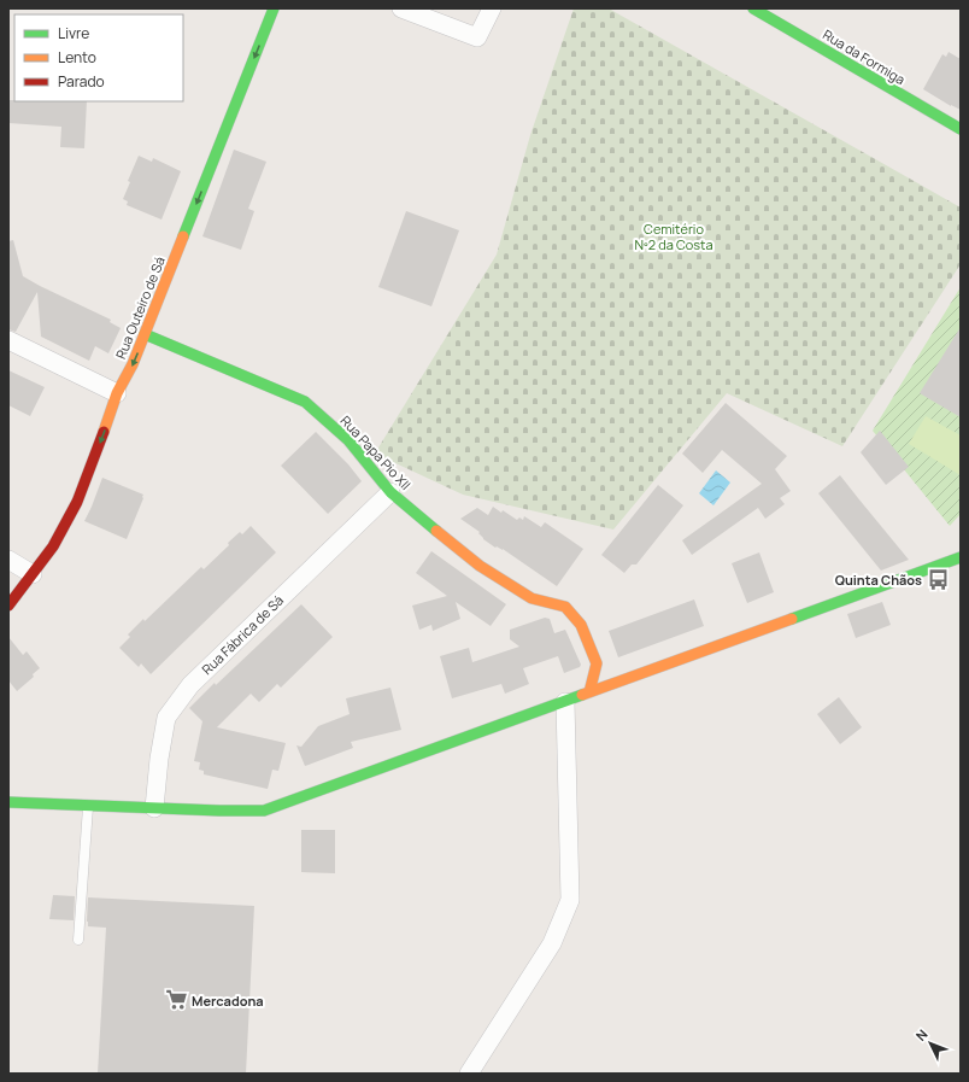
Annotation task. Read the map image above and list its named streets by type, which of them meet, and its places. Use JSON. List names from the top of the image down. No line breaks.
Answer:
{"streets":{"street":["Rua da Formiga","Rua Outeiro de Sá","Rua Papa Pio XII","Rua Fábrica de Sá"]},"crossings":[["Rua Outeiro de Sá","Rua Papa Pio XII"],["Rua Papa Pio XII","Rua Fábrica de Sá"]],"one_way":["Rua Outeiro de Sá"],"parks":["Cemitério Nº2 da Costa"],"places":{"bus stop":["Quinta Chãos"],"supermarket":["Mercadona"]},"legend":["Livre","Lento","Parado"],"north":"top left"}
